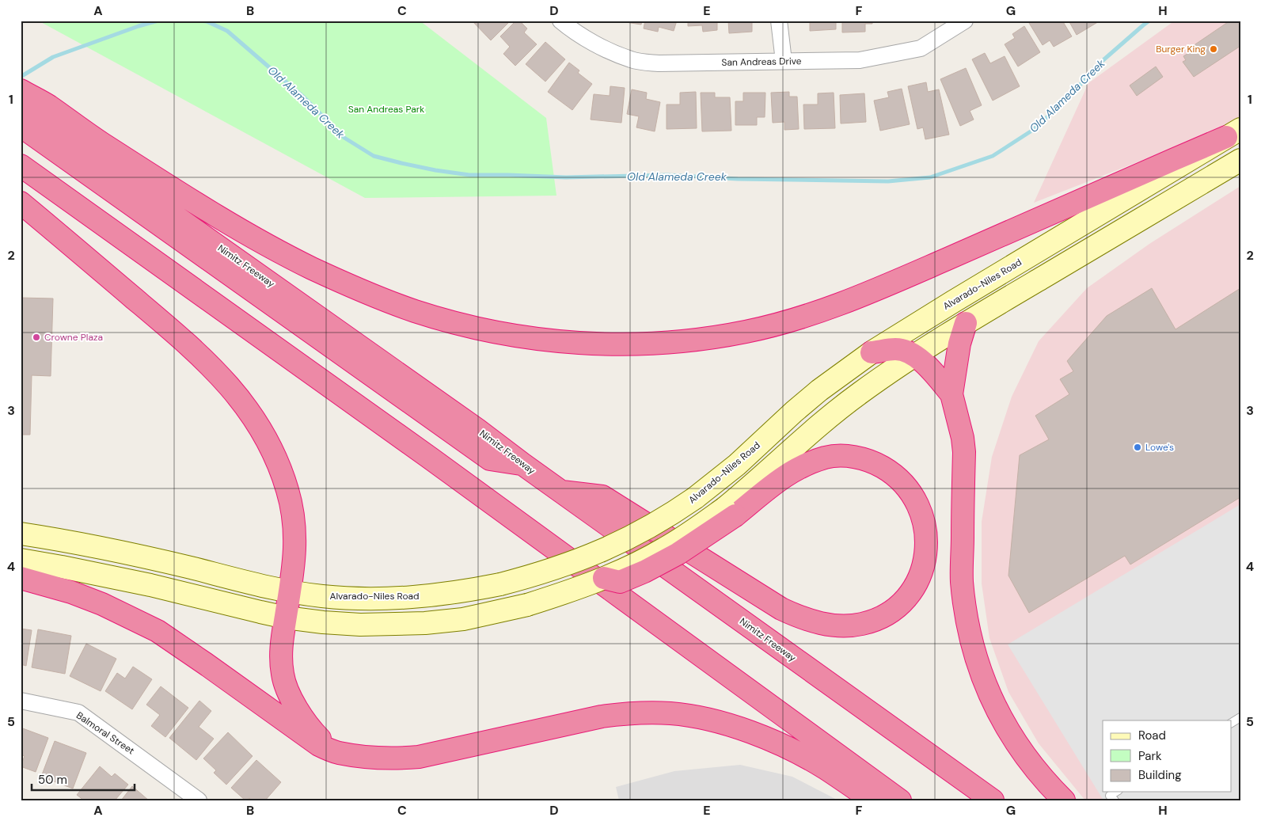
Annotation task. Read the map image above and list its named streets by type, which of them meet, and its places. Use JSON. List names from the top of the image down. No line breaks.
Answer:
{"streets":{"highway":["Nimitz Freeway"],"main road":["Alvarado-Niles Road"],"street":["San Andreas Drive","Balmoral Street"]},"water":["Old Alameda Creek"],"parks":["San Andreas Park"],"places":["Burger King","Crowne Plaza","Lowe's"],"legend":["Road","Park","Building"],"scale_bar":"50 m","grid":{"columns":["A","B","C","D","E","F","G","H"],"rows":["1","2","3","4","5"]}}
